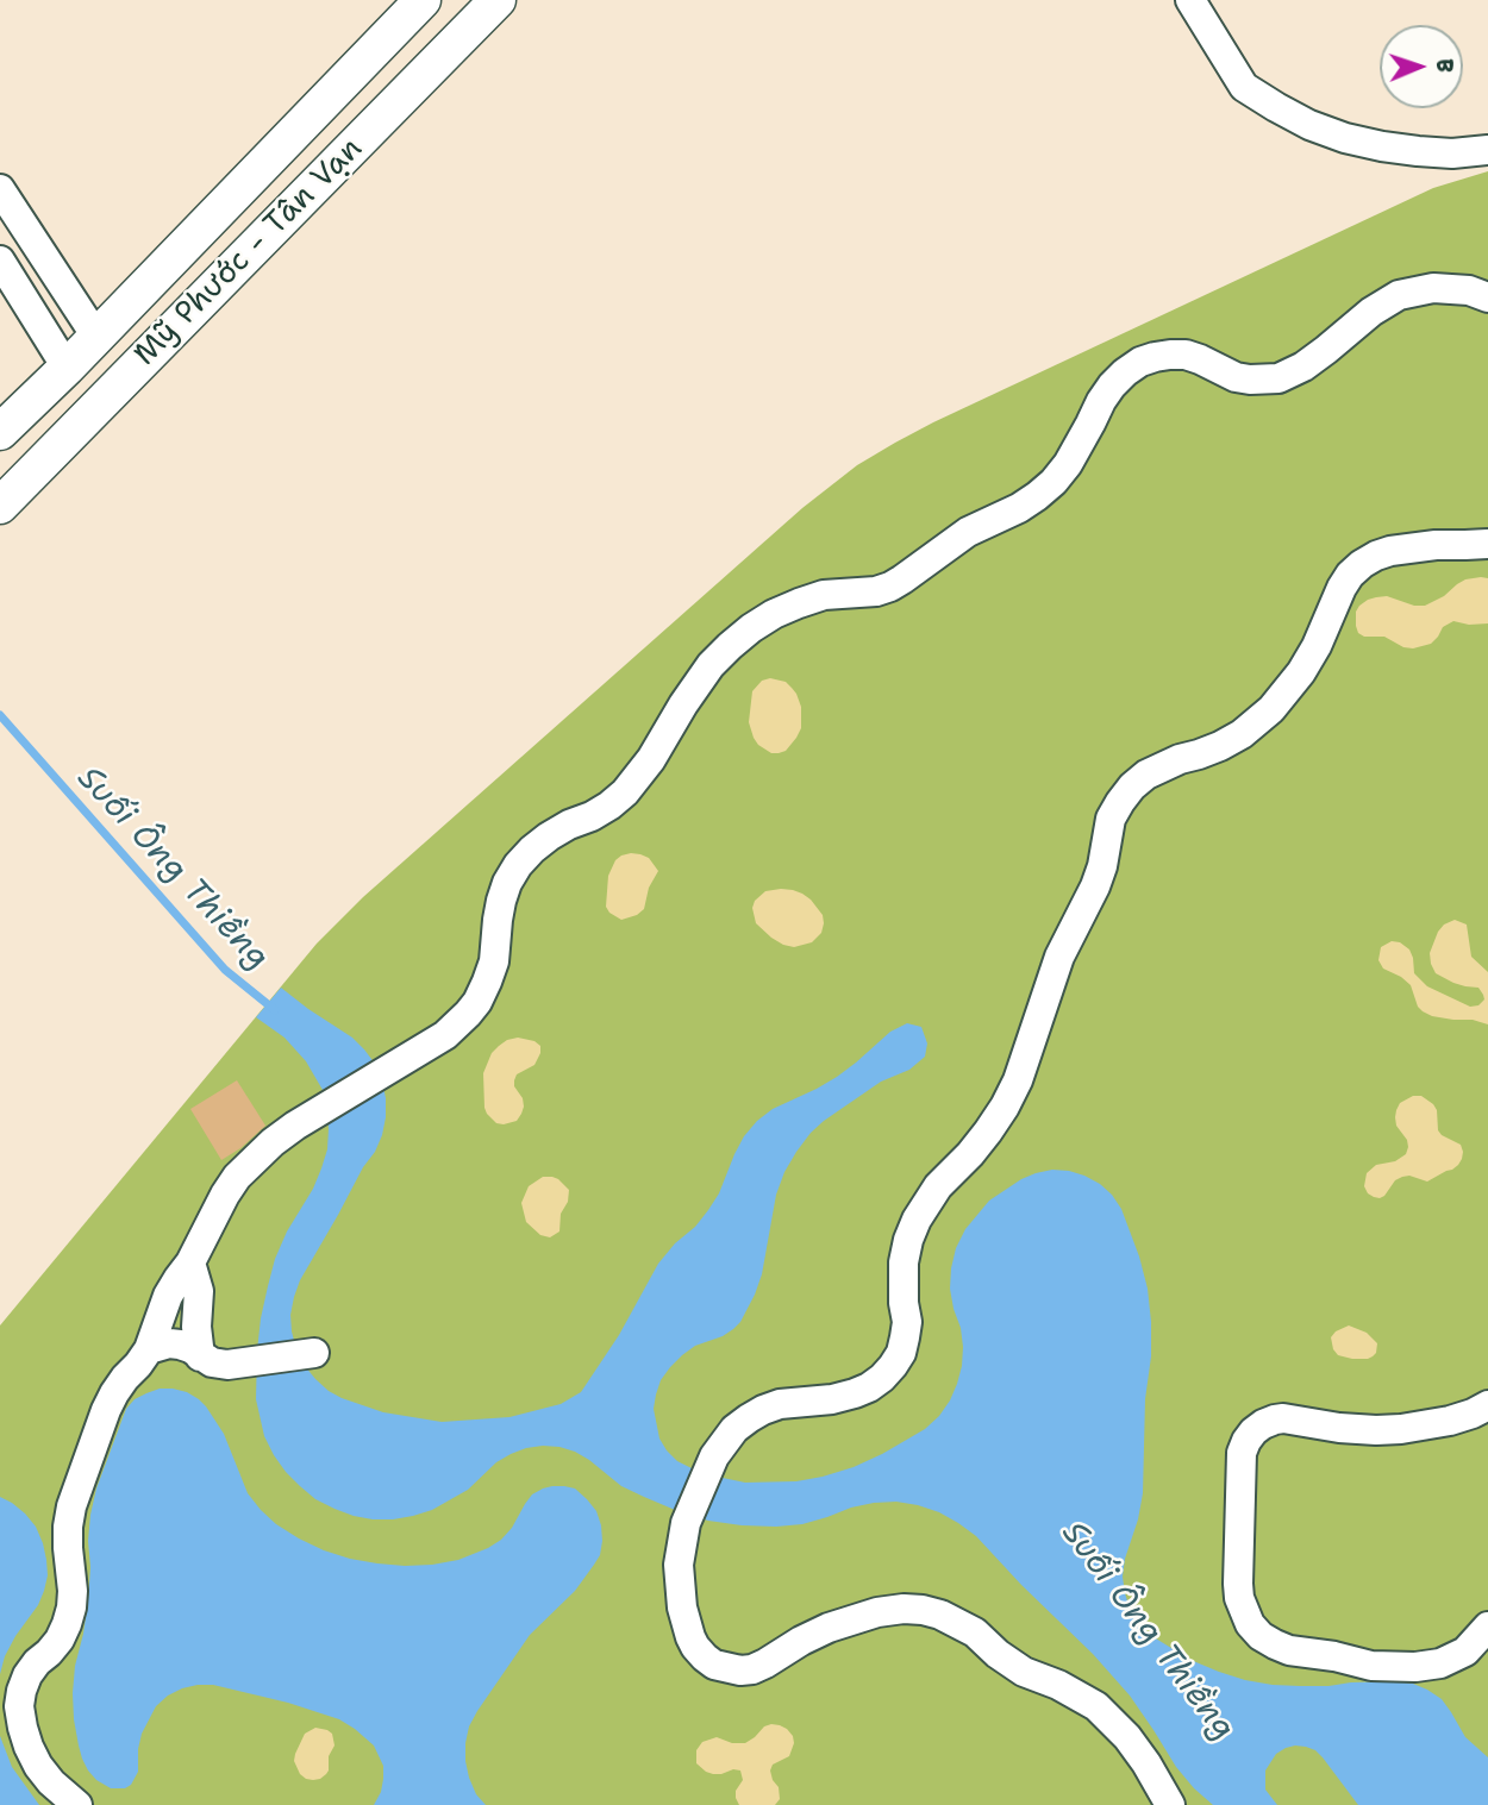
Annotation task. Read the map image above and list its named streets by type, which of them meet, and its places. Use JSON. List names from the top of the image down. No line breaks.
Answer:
{"streets":{"main road":["Mỹ Phước - Tân Vạn"]},"water":["Suối Ông Thiềng"],"north":"right"}
